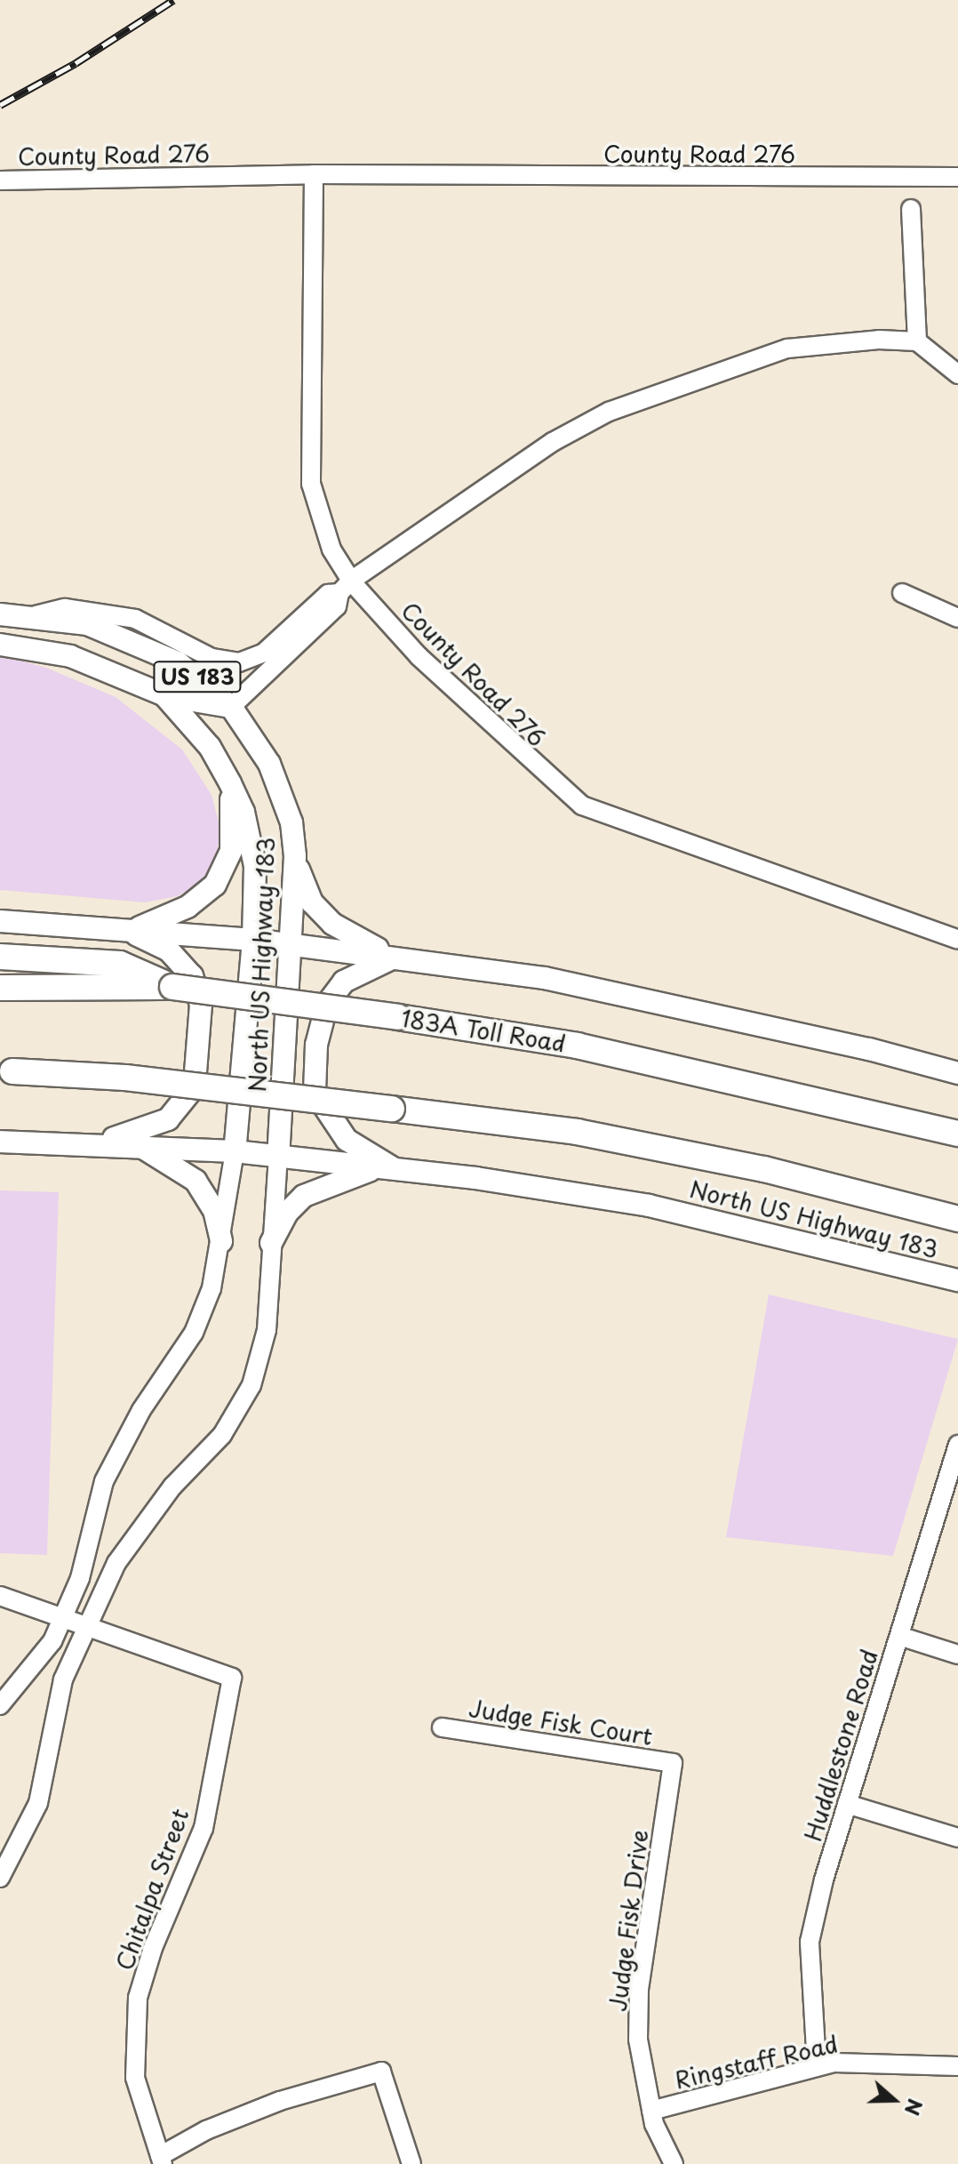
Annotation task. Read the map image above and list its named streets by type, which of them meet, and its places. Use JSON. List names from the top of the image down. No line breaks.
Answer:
{"streets":{"highway":["183A Toll Road"],"main road":["US 183","North US Highway 183"],"street":["County Road 276","Judge Fisk Court","Huddlestone Road","Chitalpa Street","Judge Fisk Drive","Ringstaff Road"]},"crossings":[["US 183","North US Highway 183"],["Judge Fisk Court","Judge Fisk Drive"],["Huddlestone Road","Ringstaff Road"],["Judge Fisk Drive","Ringstaff Road"]],"north":"right"}
